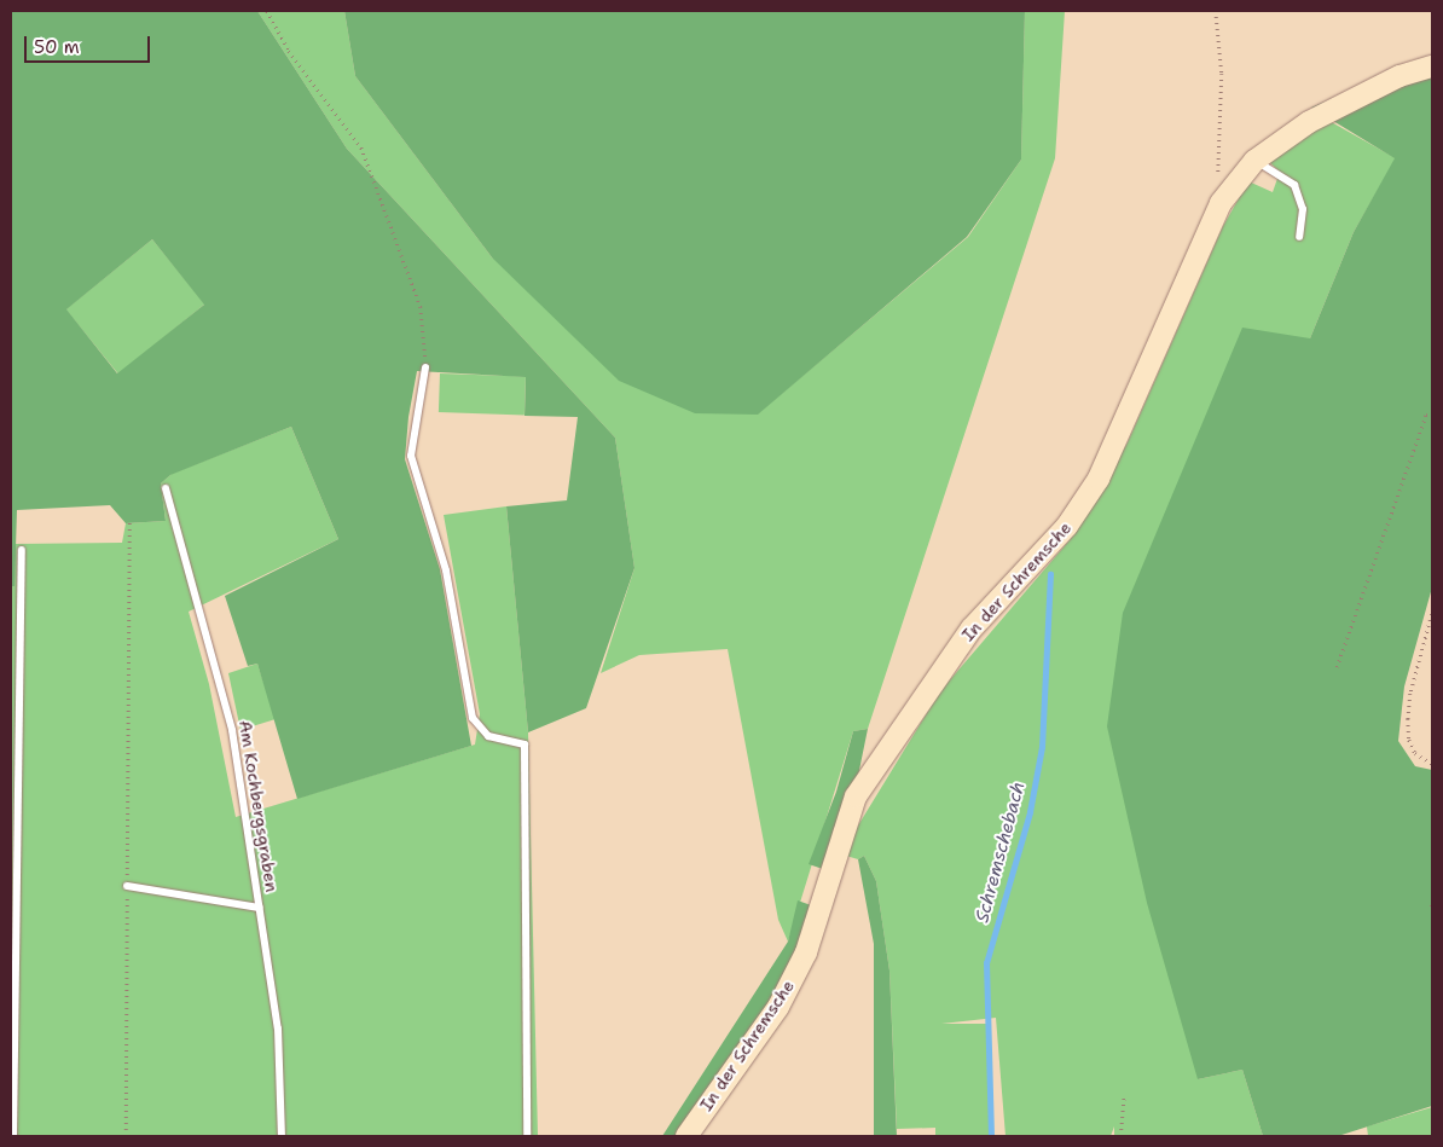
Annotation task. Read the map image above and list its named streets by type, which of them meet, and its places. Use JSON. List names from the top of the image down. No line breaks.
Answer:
{"streets":{"street":["In der Schremsche"],"lane":["Am Kochbergsgraben"]},"water":["Schremschebach"],"scale_bar":"50 m"}
